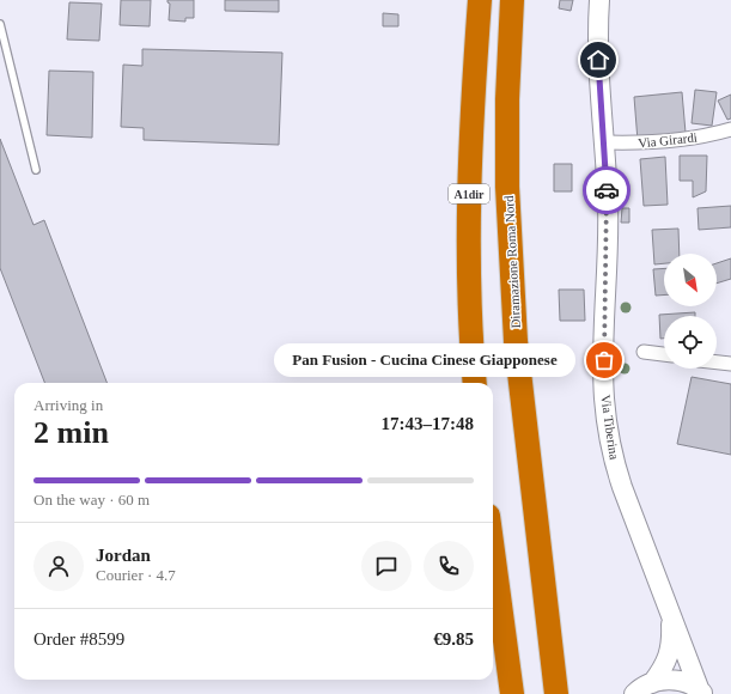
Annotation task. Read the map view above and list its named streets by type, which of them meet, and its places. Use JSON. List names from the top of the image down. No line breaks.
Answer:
{"streets":{"highway":["A1dir","Diramazione Roma Nord"],"main road":["Via Tiberina"],"street":["Via Girardi"]},"crossings":[["Via Girardi","Via Tiberina"]],"places":["Pan Fusion - Cucina Cinese Giapponese"],"north":"bottom right","page":{"bubble":"Pan Fusion - Cucina Cinese Giapponese","heading":["2 min","Arriving in","17:43–17:48"],"panel":["Jordan","Courier · 4.7","Order #8599","€9.85"],"bar":"On the way · 60 m"}}
